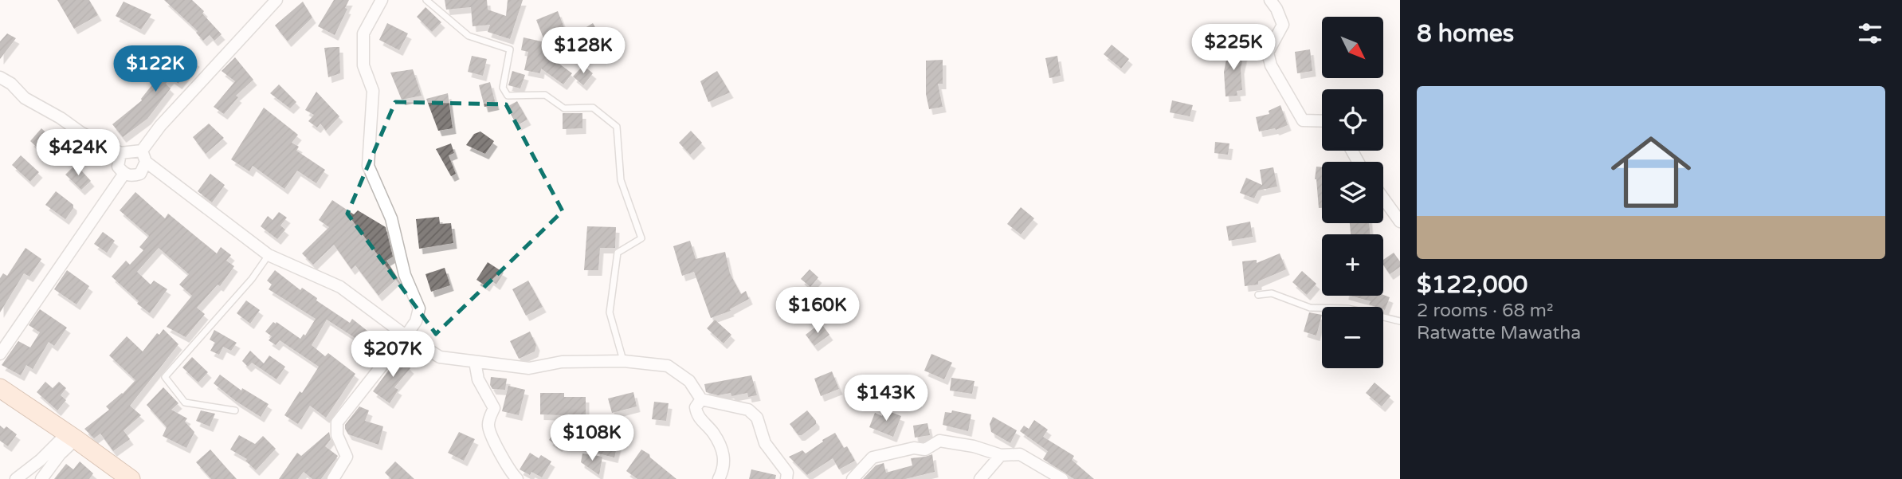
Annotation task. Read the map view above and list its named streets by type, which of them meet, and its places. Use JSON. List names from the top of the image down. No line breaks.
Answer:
{"north":"bottom right","page":{"heading":"8 homes","map_buttons":["+","−"],"price":["$225K","$128K","$122K","$424K","$160K","$207K","$143K","$108K"],"list":[{"name":"$122,000","note":"2 rooms · 68 m² · Ratwatte Mawatha"}]}}
